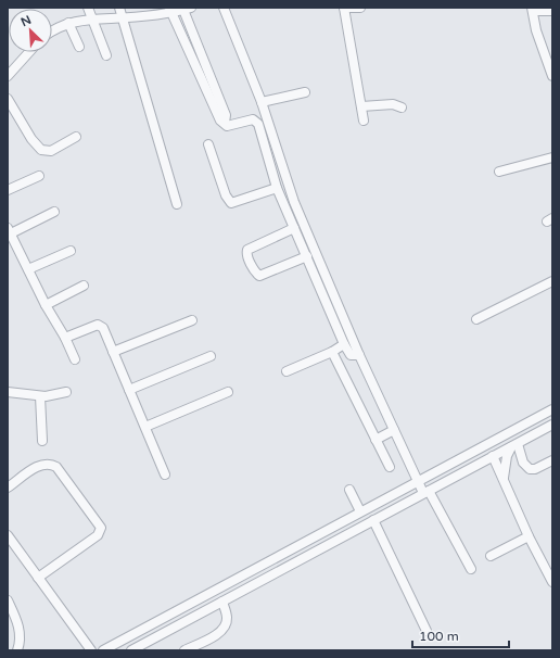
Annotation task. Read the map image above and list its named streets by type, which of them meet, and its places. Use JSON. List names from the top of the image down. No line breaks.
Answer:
{"scale_bar":"100 m","north":"top left"}
